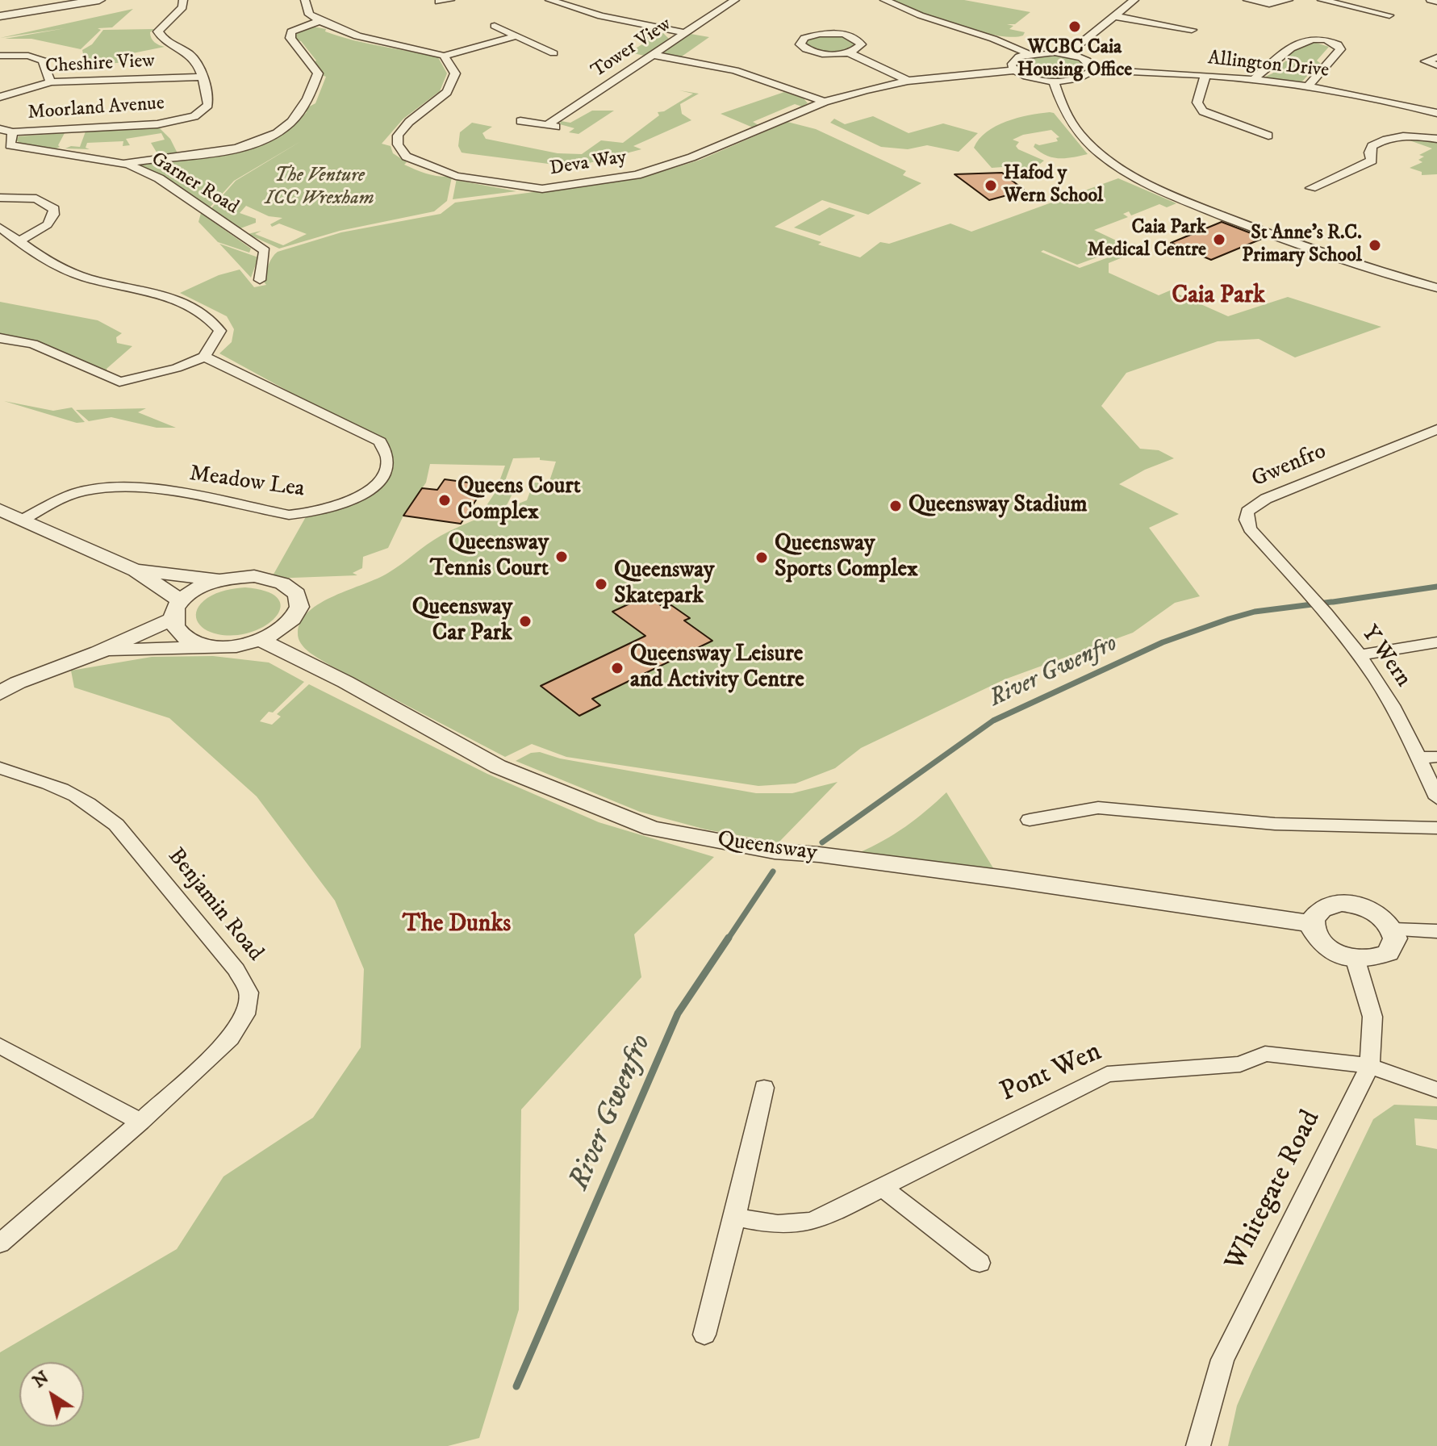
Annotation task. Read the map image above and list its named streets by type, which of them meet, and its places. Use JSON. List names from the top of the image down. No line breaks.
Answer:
{"streets":{"street":["Tower View","Cheshire View","Allington Drive","Moorland Avenue","Deva Way","Garner Road","Gwenfro","Meadow Lea","Y Wern","Queensway","Benjamin Road","Pont Wen","Whitegate Road"]},"crossings":[["Cheshire View","Moorland Avenue"],["Moorland Avenue","Garner Road"],["Gwenfro","Y Wern"],["Queensway","Whitegate Road"],["Pont Wen","Whitegate Road"]],"districts":["Caia Park","The Dunks"],"water":["River Gwenfro"],"parks":["The Venture ICC Wrexham"],"places":["WCBC Caia Housing Office","Hafod y Wern School","Caia Park Medical Centre","St Anne's R.C. Primary School","Queens Court Complex","Queensway Stadium","Queensway Tennis Court","Queensway Sports Complex","Queensway Skatepark","Queensway Car Park","Queensway Leisure and Activity Centre"],"north":"top left"}
